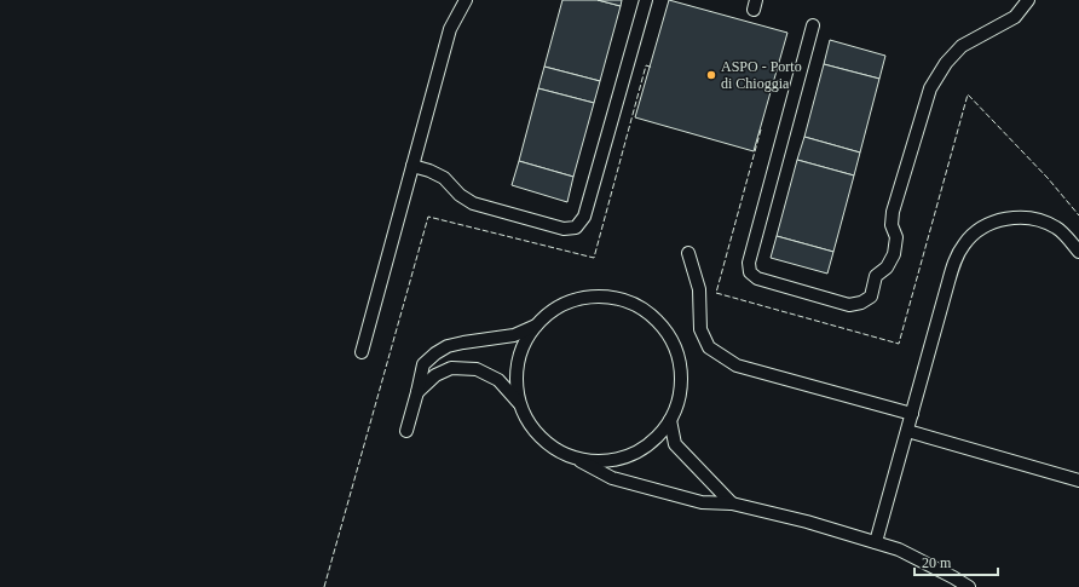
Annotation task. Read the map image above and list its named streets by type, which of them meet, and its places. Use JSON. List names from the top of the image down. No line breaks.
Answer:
{"places":["ASPO - Porto di Chioggia"],"scale_bar":"20 m"}
